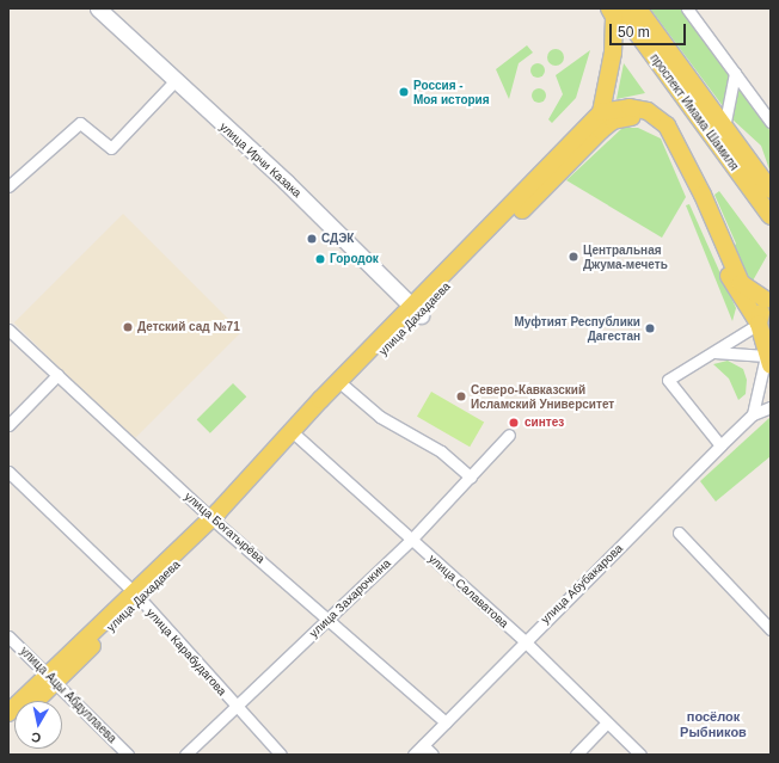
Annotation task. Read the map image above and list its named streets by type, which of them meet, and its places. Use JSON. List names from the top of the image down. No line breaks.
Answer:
{"streets":{"main road":["проспект Имама Шамиля","улица Ирчи Казака","улица Дахадаева"],"street":["улица Богатырёва","улица Абубакарова","улица Салаватова","улица Захарочкина","улица Карабудагова","улица Ацы Абдуллаева"]},"crossings":[["улица Ирчи Казака","улица Дахадаева"],["улица Дахадаева","улица Богатырёва"],["улица Дахадаева","улица Салаватова"],["улица Дахадаева","улица Карабудагова"],["улица Дахадаева","улица Ацы Абдуллаева"],["улица Богатырёва","улица Абубакарова"],["улица Богатырёва","улица Захарочкина"],["улица Абубакарова","улица Салаватова"],["улица Салаватова","улица Захарочкина"],["улица Захарочкина","улица Карабудагова"]],"districts":["посёлок Рыбников"],"places":["Россия - Моя история","СДЭК","Центральная Джума-мечеть","Городок","Детский сад №71","Муфтият Республики Дагестан","Северо-Кавказский Исламский Университет","синтез"],"scale_bar":"50 m","north":"bottom"}
